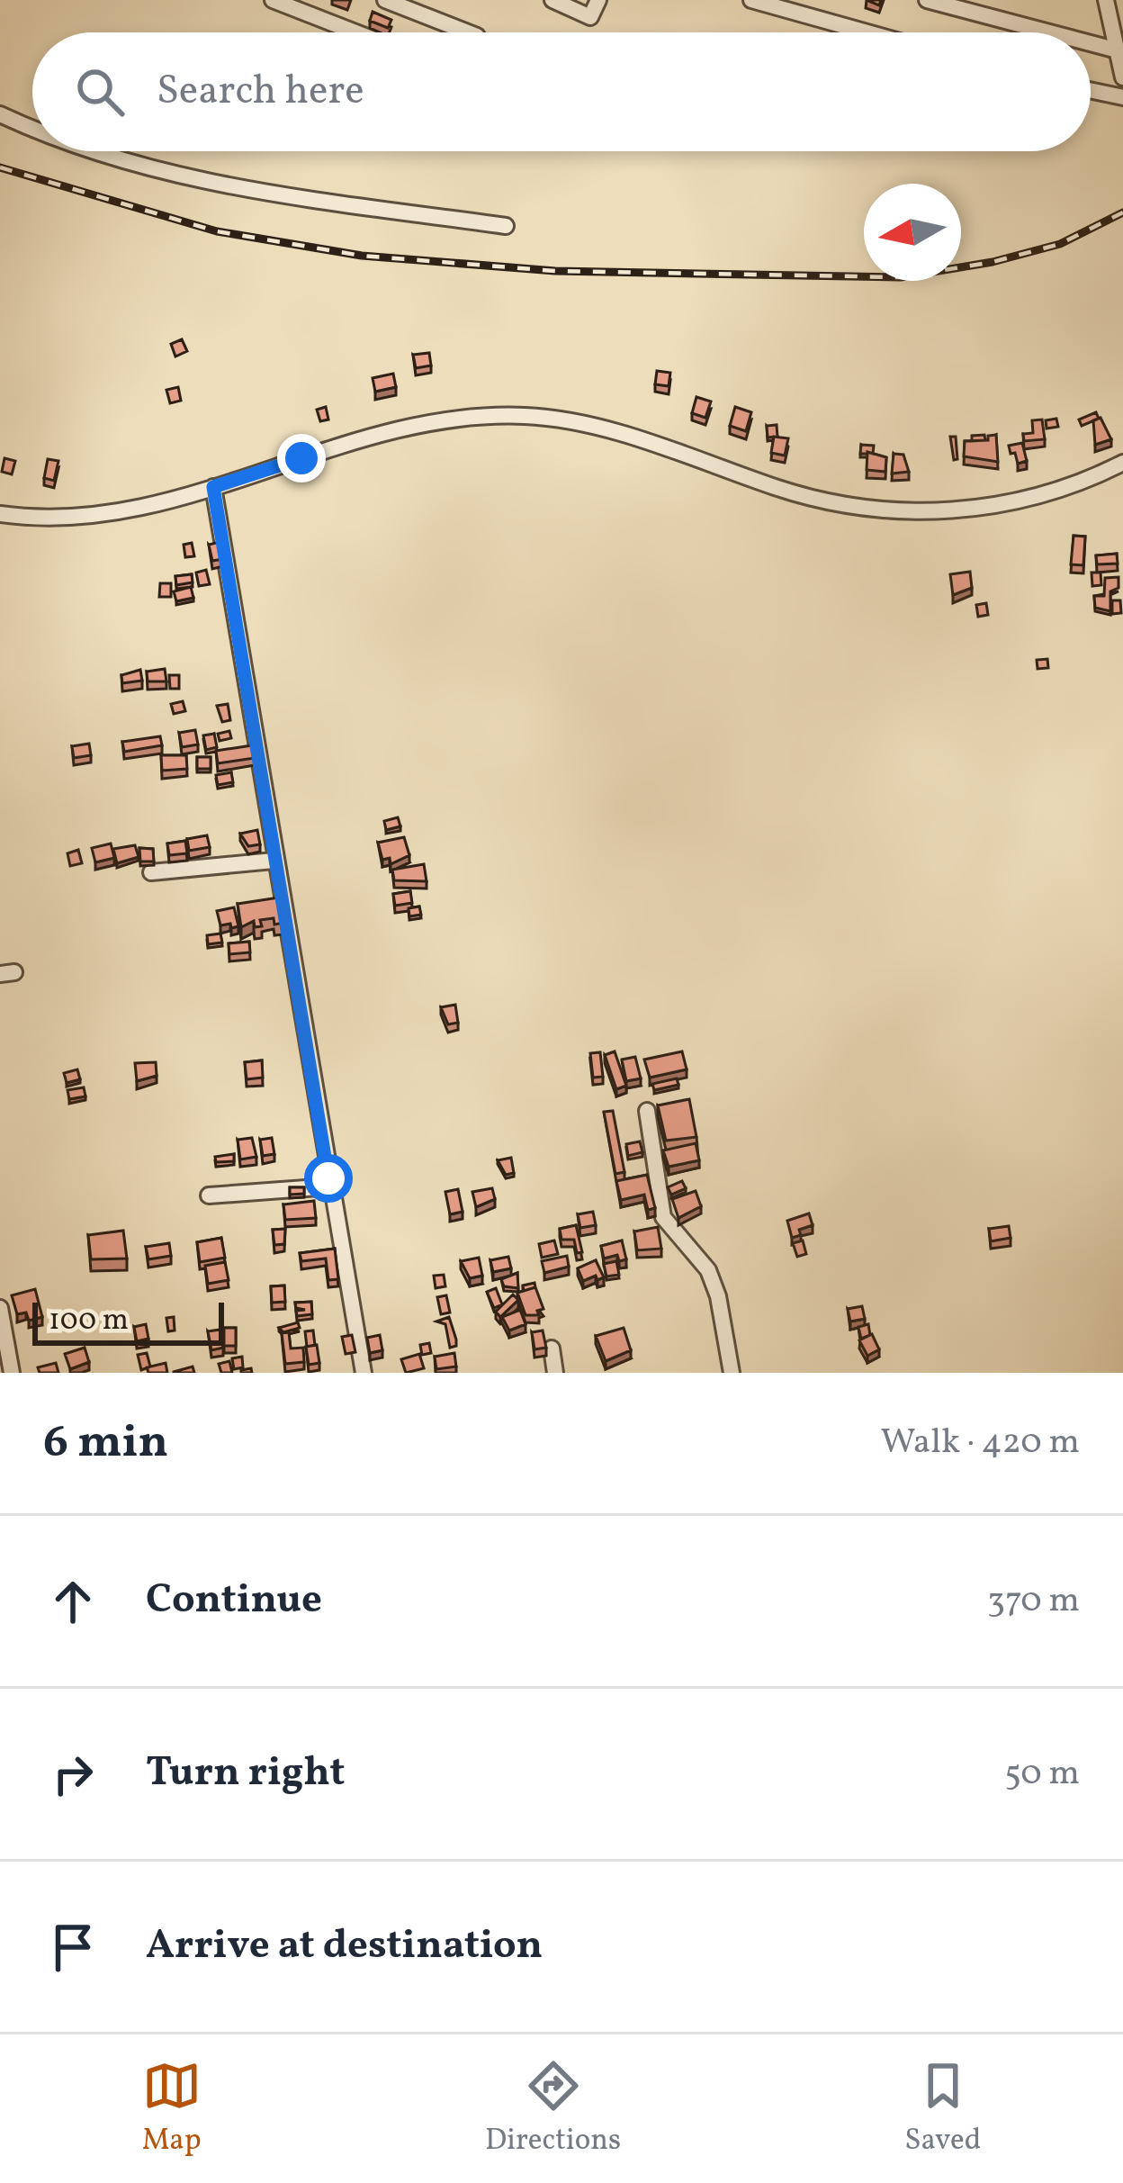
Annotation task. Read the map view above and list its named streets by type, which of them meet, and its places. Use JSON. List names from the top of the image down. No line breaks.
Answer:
{"scale_bar":"100 m","north":"left","page":{"search":"Search here","scale":"100 m","heading":["6 min","Walk · 420 m"],"list":[["Continue","370 m"],["Turn right","50 m"],"Arrive at destination"],"nav":["Map","Directions","Saved"]}}
